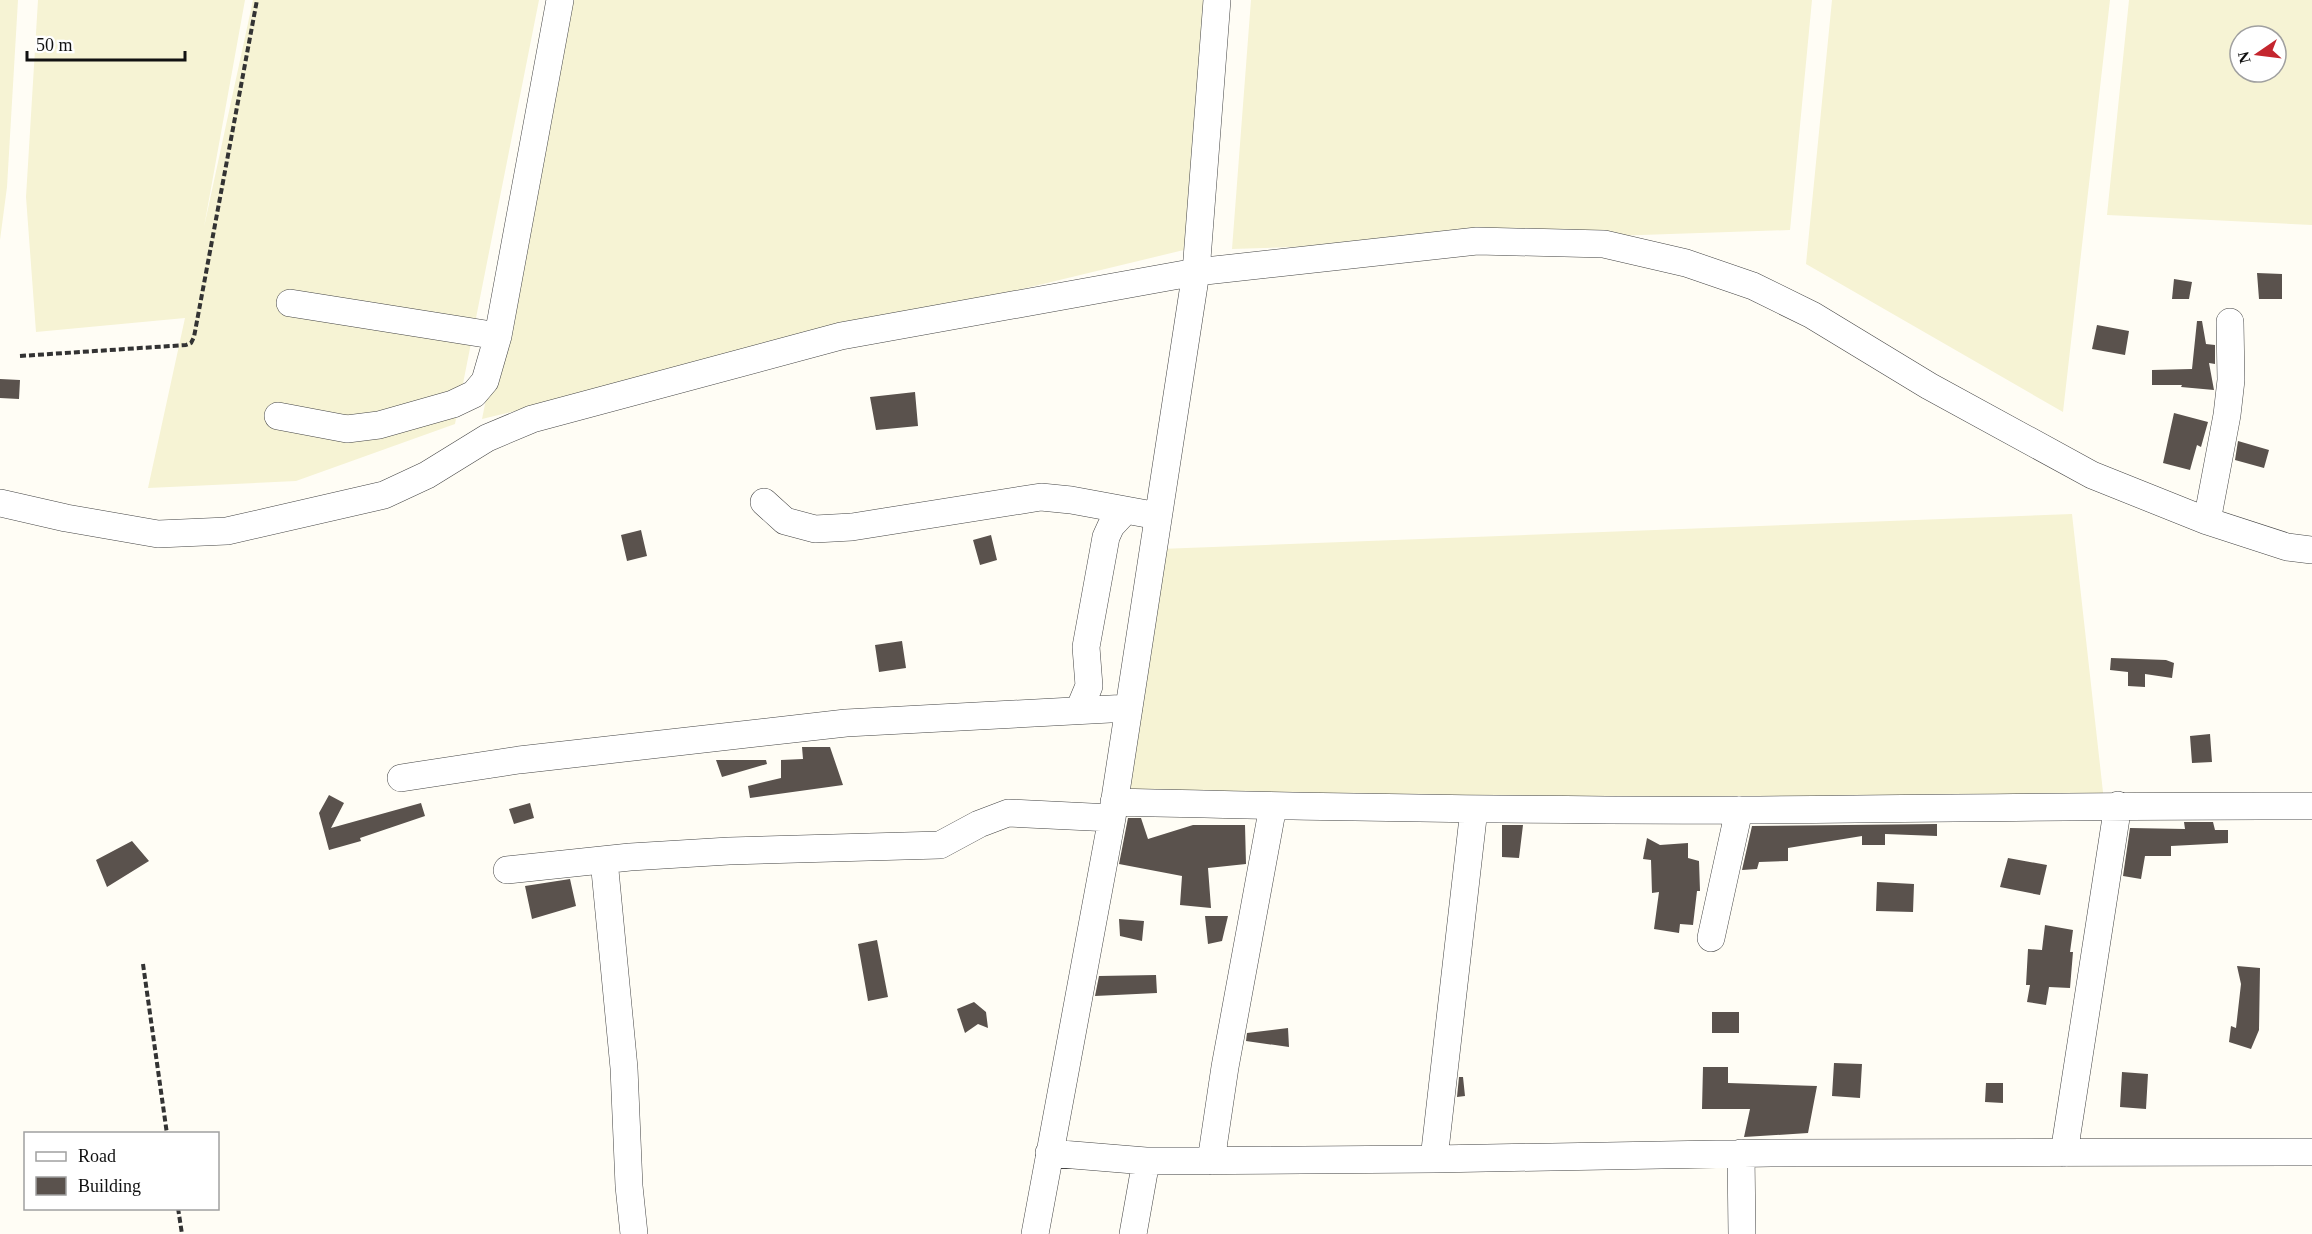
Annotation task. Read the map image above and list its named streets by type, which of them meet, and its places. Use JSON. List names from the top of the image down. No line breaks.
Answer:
{"legend":["Road","Building"],"scale_bar":"50 m","north":"left"}
